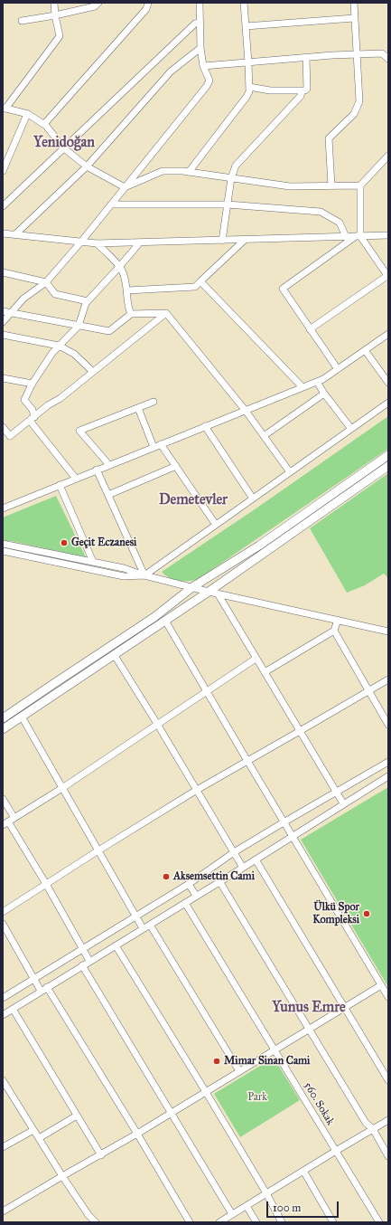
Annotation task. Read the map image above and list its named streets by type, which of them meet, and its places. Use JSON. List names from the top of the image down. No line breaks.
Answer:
{"streets":{"street":["560. Sokak"]},"districts":["Yenidoğan","Demetevler","Yunus Emre"],"parks":["Park"],"places":["Geçit Eczanesi","Aksemsettin Cami","Ülkü Spor Kompleksi","Mimar Sinan Cami"],"scale_bar":"100 m"}
